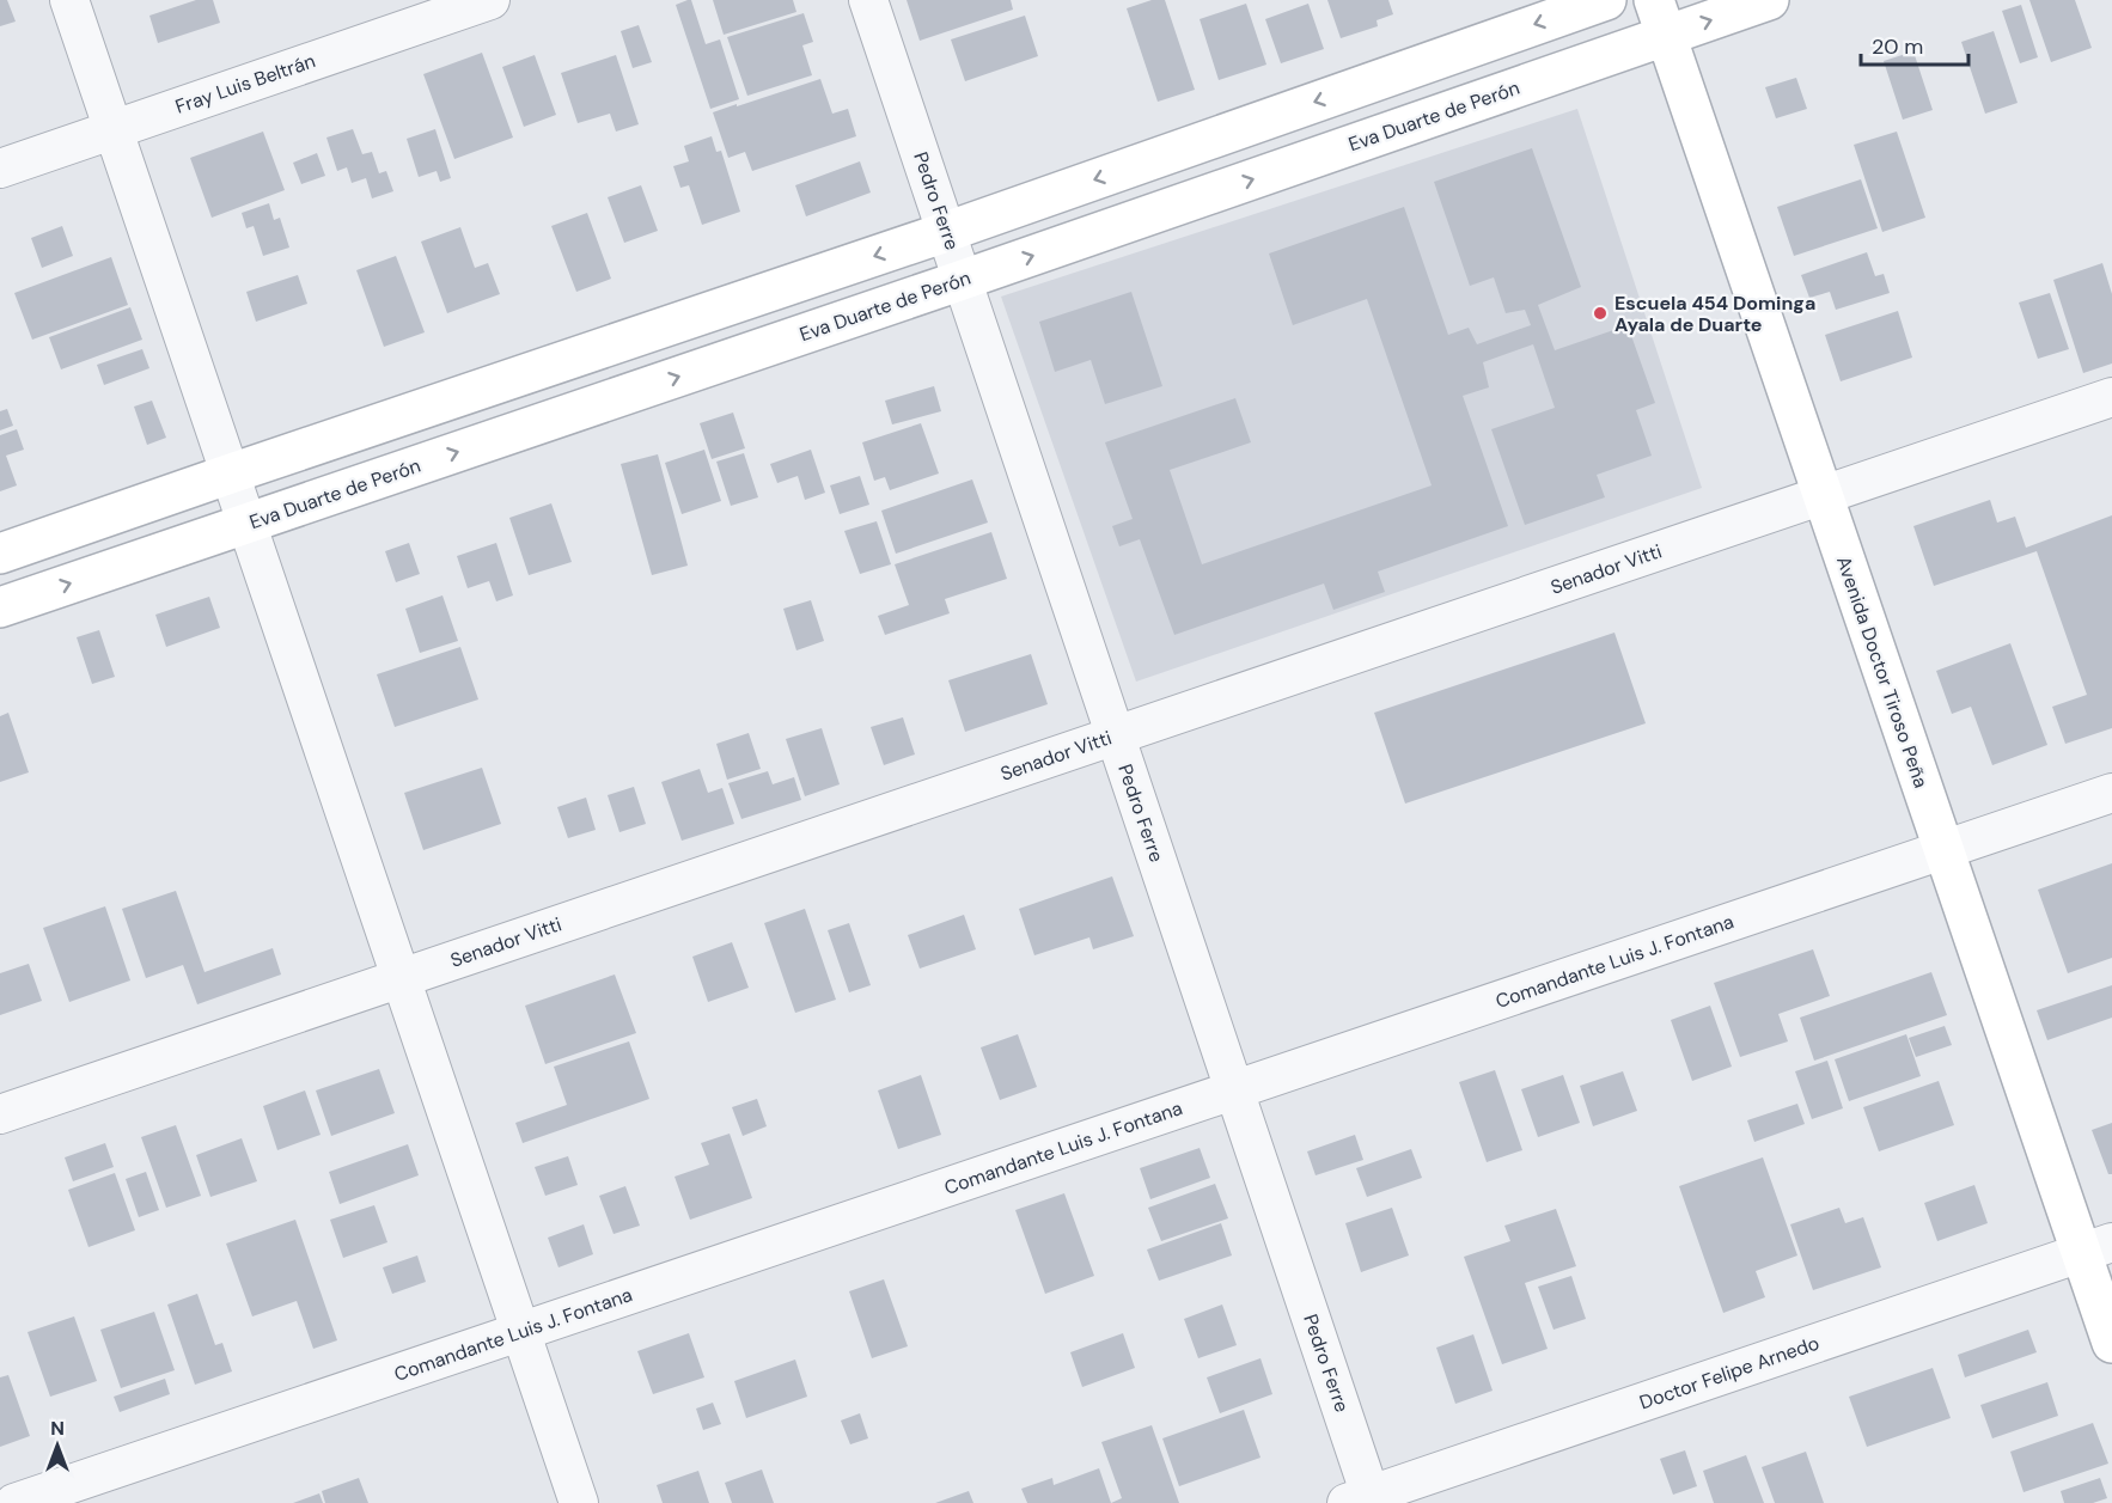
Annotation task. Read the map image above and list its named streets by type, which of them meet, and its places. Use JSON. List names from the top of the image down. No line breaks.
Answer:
{"streets":{"street":["Fray Luis Beltrán","Eva Duarte de Perón","Pedro Ferre","Senador Vitti","Avenida Doctor Tiroso Peña","Comandante Luis J. Fontana","Doctor Felipe Arnedo"]},"crossings":[["Eva Duarte de Perón","Pedro Ferre"],["Eva Duarte de Perón","Avenida Doctor Tiroso Peña"],["Pedro Ferre","Senador Vitti"],["Pedro Ferre","Comandante Luis J. Fontana"],["Pedro Ferre","Doctor Felipe Arnedo"],["Senador Vitti","Avenida Doctor Tiroso Peña"],["Avenida Doctor Tiroso Peña","Comandante Luis J. Fontana"],["Avenida Doctor Tiroso Peña","Doctor Felipe Arnedo"]],"places":["Escuela 454 Dominga Ayala de Duarte"],"scale_bar":"20 m","north":"top"}
